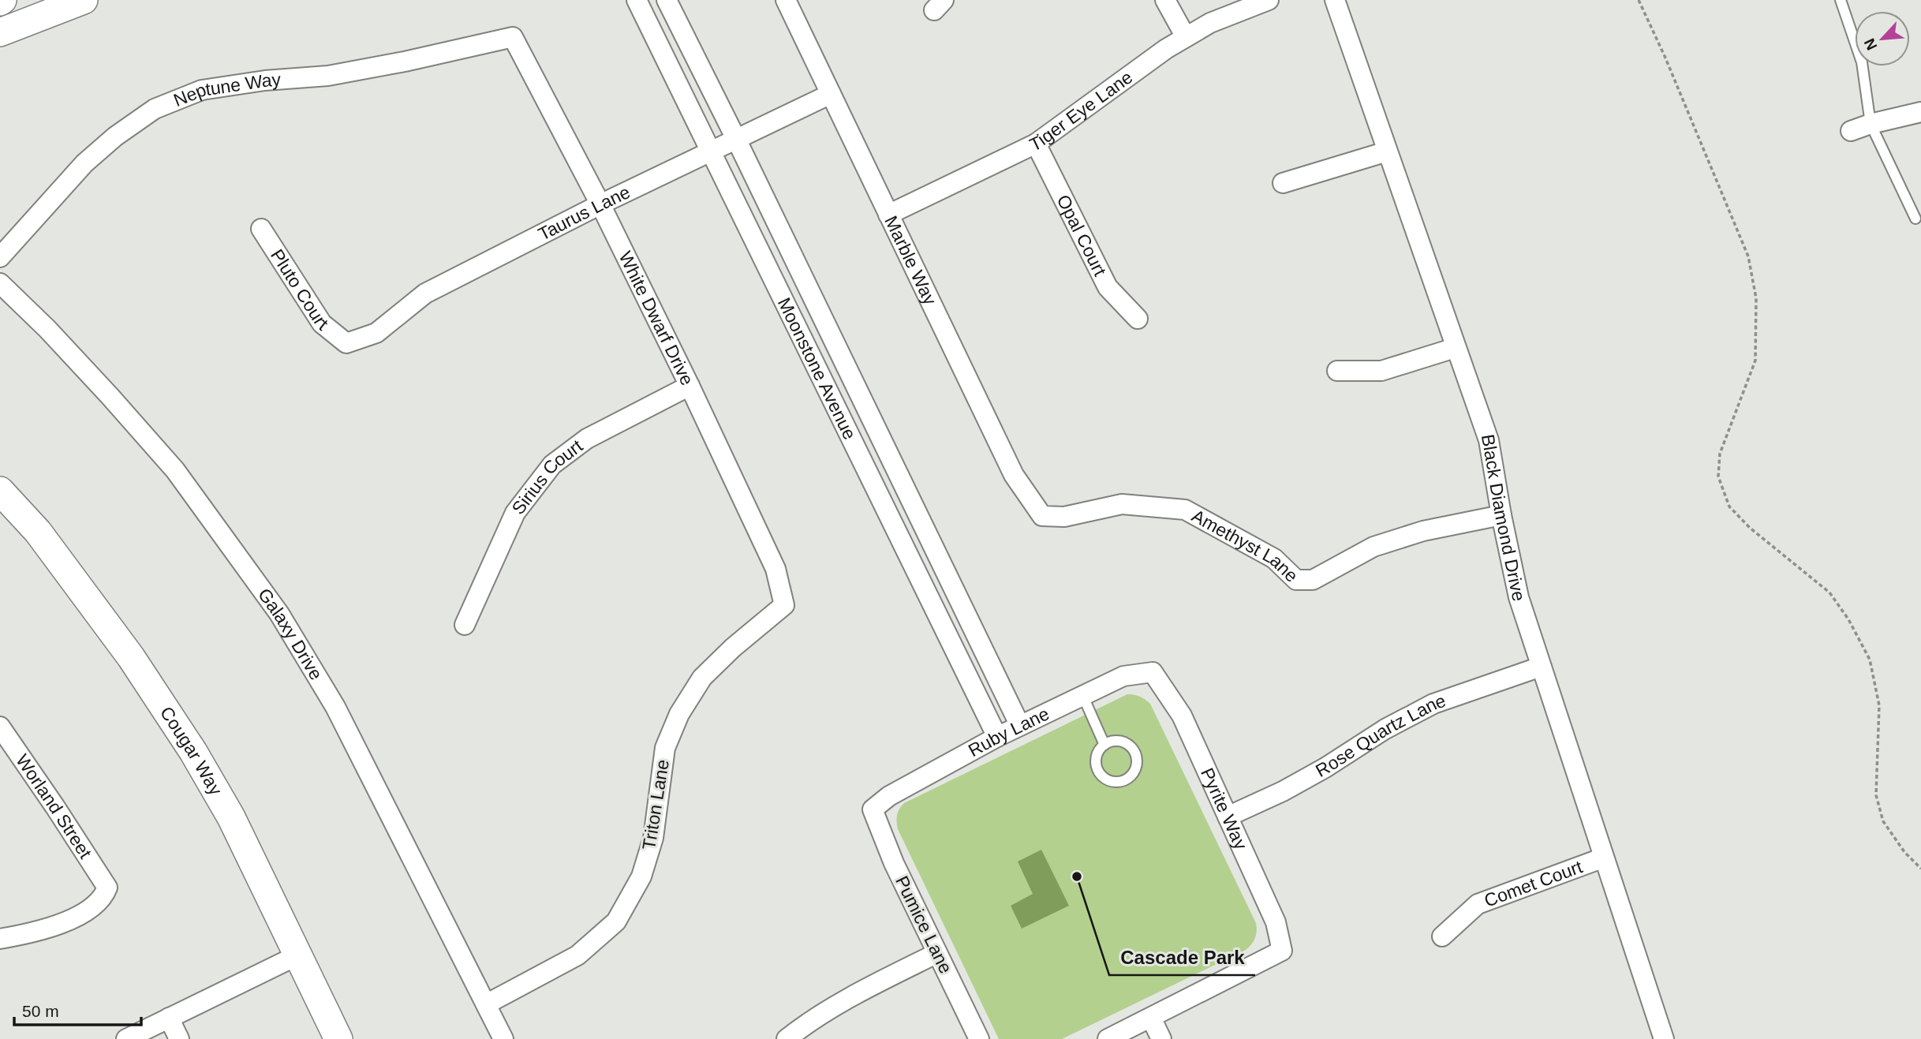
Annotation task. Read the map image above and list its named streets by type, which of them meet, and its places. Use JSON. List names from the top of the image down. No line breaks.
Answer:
{"streets":{"street":["Neptune Way","Tiger Eye Lane","Taurus Lane","Opal Court","Marble Way","Pluto Court","White Dwarf Drive","Moonstone Avenue","Sirius Court","Black Diamond Drive","Amethyst Lane","Galaxy Drive","Ruby Lane","Rose Quartz Lane","Cougar Way","Triton Lane","Worland Street","Pyrite Way","Comet Court","Pumice Lane"]},"crossings":[["Neptune Way","White Dwarf Drive"],["Tiger Eye Lane","Opal Court"],["Tiger Eye Lane","Marble Way"],["Taurus Lane","Marble Way"],["Taurus Lane","Pluto Court"],["Taurus Lane","White Dwarf Drive"],["Taurus Lane","Moonstone Avenue"],["Marble Way","Amethyst Lane"],["White Dwarf Drive","Sirius Court"],["White Dwarf Drive","Triton Lane"],["Moonstone Avenue","Ruby Lane"],["Black Diamond Drive","Amethyst Lane"],["Black Diamond Drive","Rose Quartz Lane"],["Black Diamond Drive","Comet Court"],["Galaxy Drive","Triton Lane"],["Ruby Lane","Pyrite Way"],["Ruby Lane","Pumice Lane"],["Rose Quartz Lane","Pyrite Way"]],"places":["Cascade Park"],"scale_bar":"50 m","north":"bottom left"}
